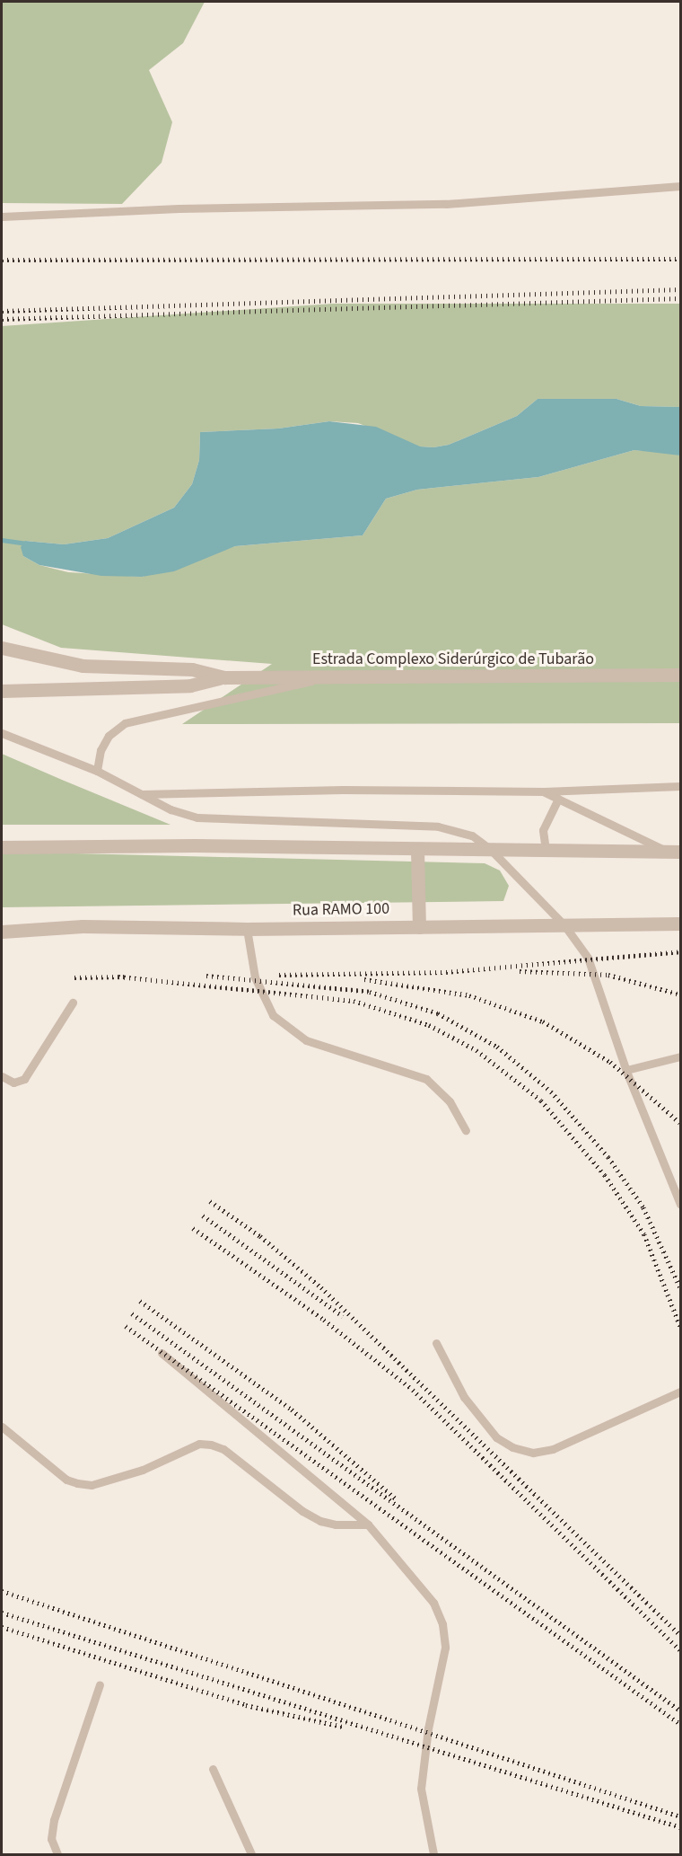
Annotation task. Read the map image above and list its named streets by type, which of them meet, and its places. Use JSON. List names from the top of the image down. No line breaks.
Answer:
{"streets":{"street":["Estrada Complexo Siderúrgico de Tubarão","Rua RAMO 100"]}}
